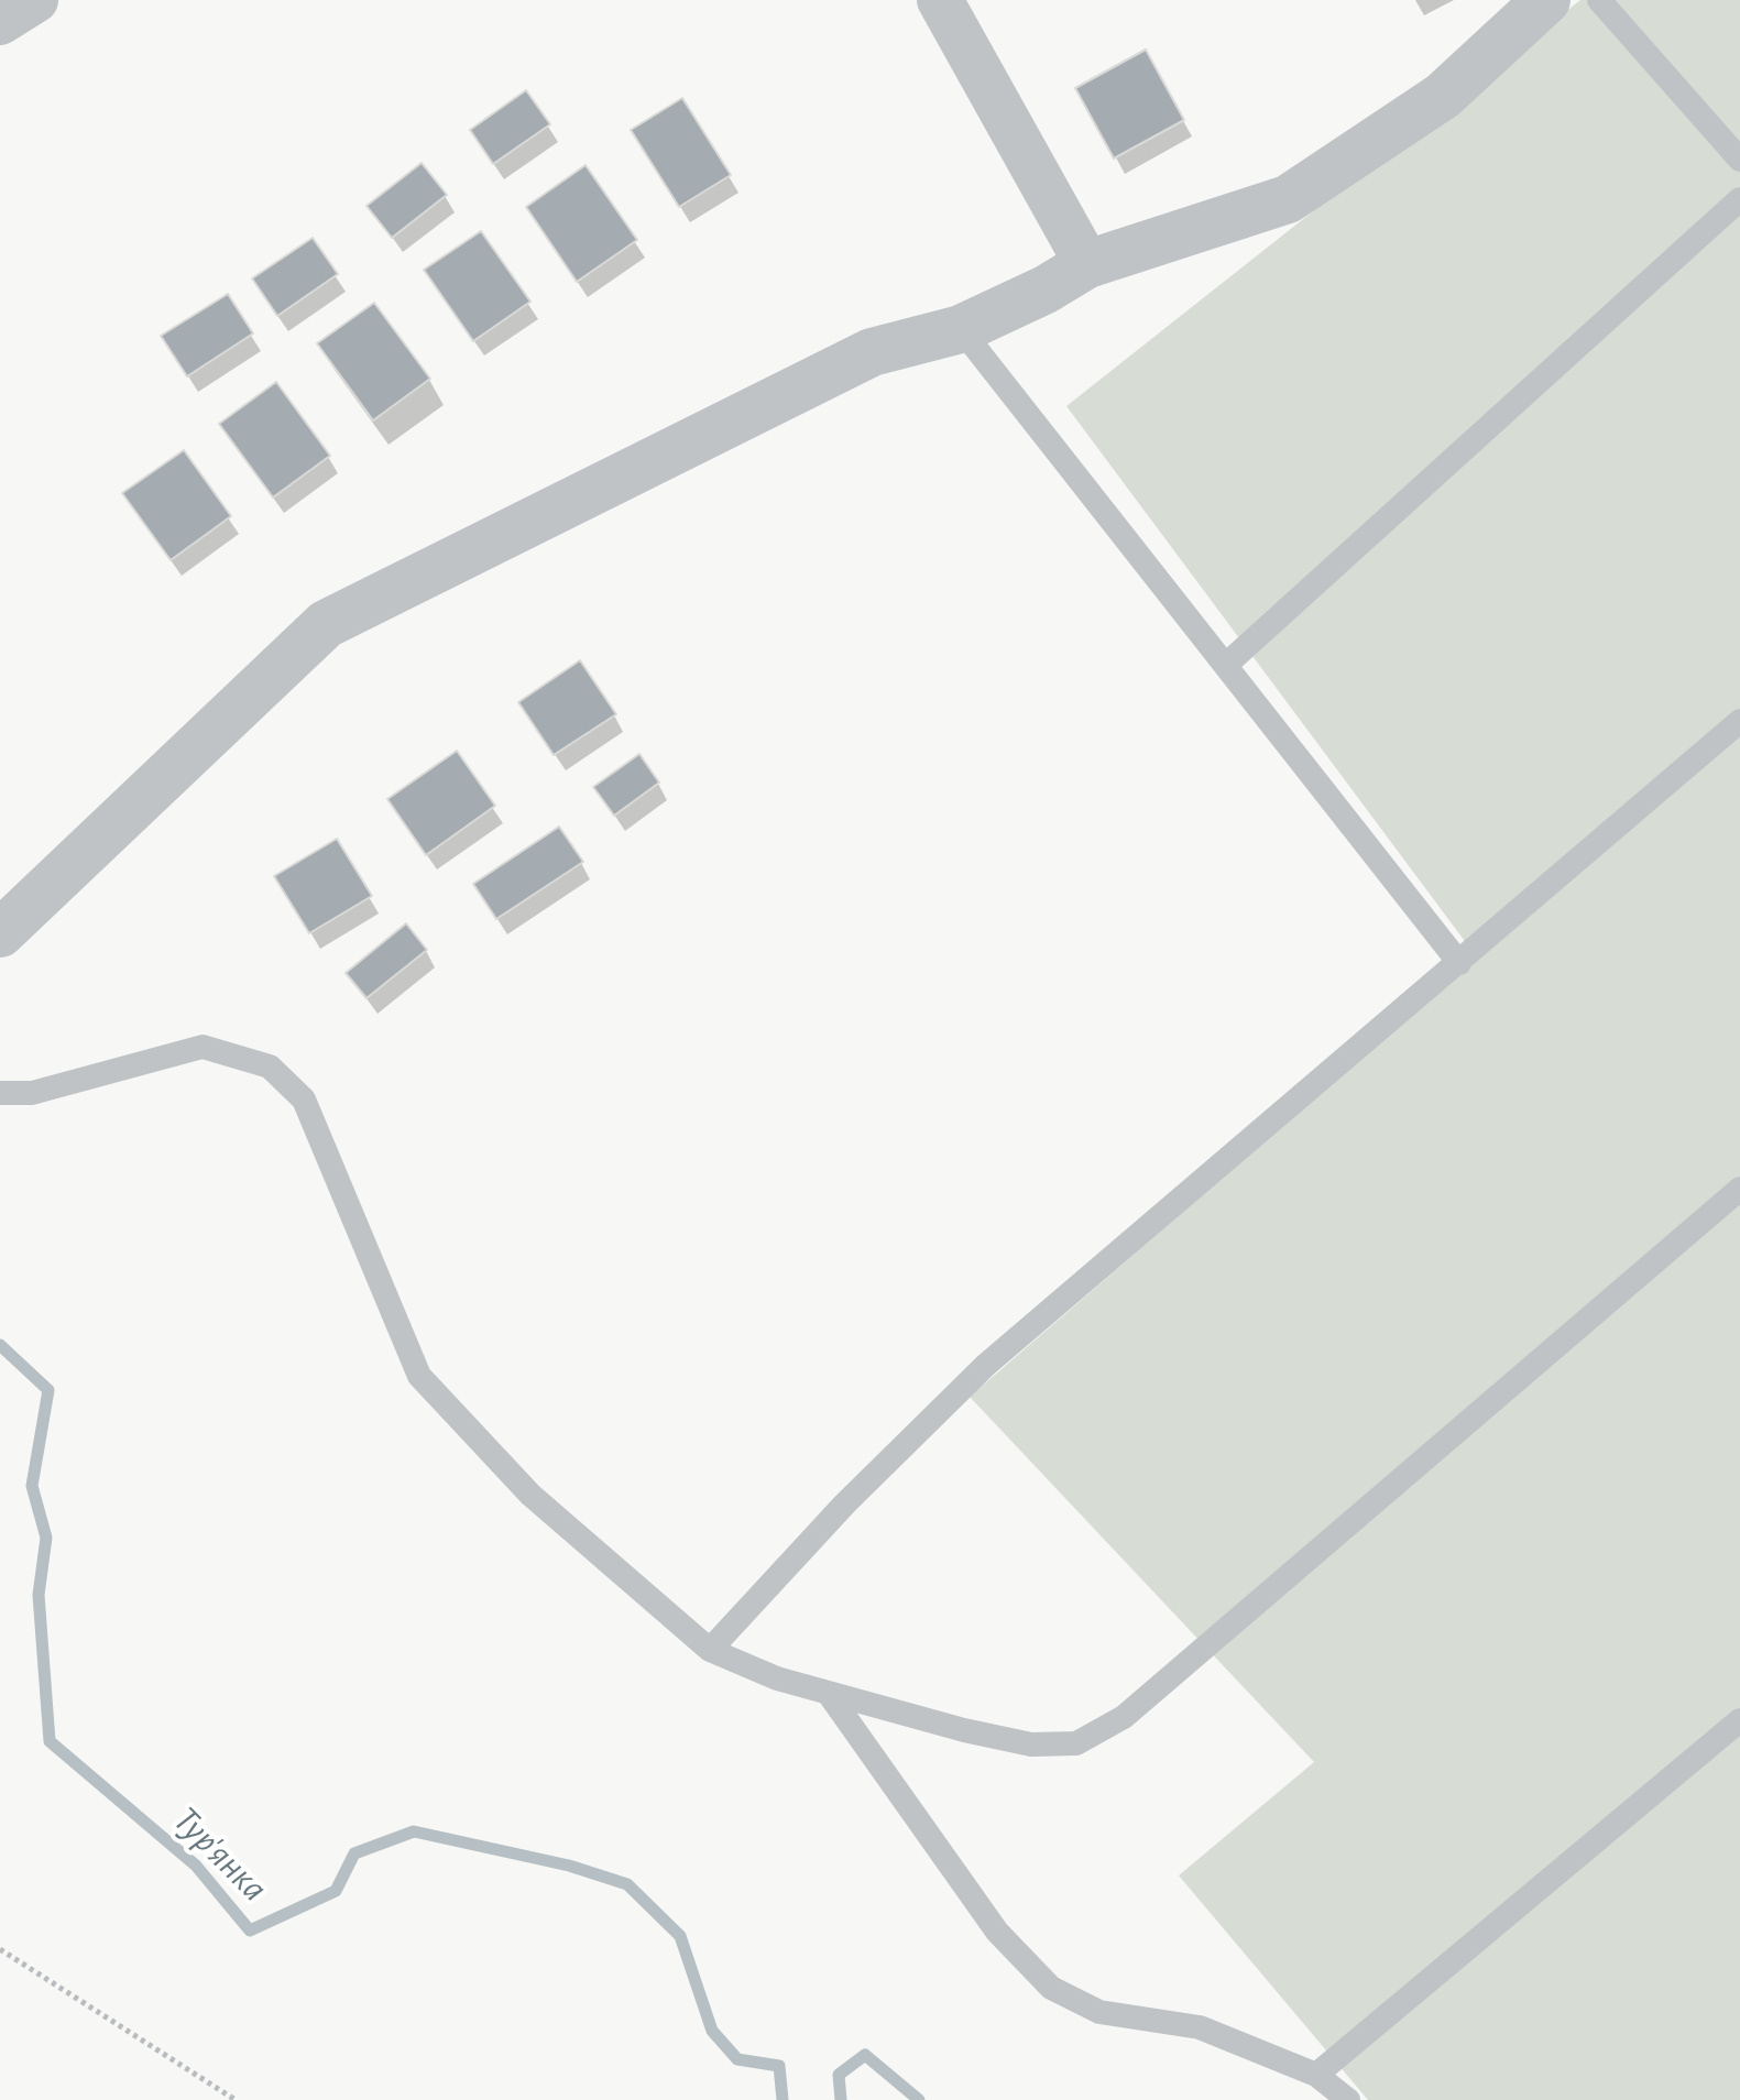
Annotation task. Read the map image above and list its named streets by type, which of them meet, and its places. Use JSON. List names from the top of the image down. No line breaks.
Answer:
{"water":["Тур'янка"]}
